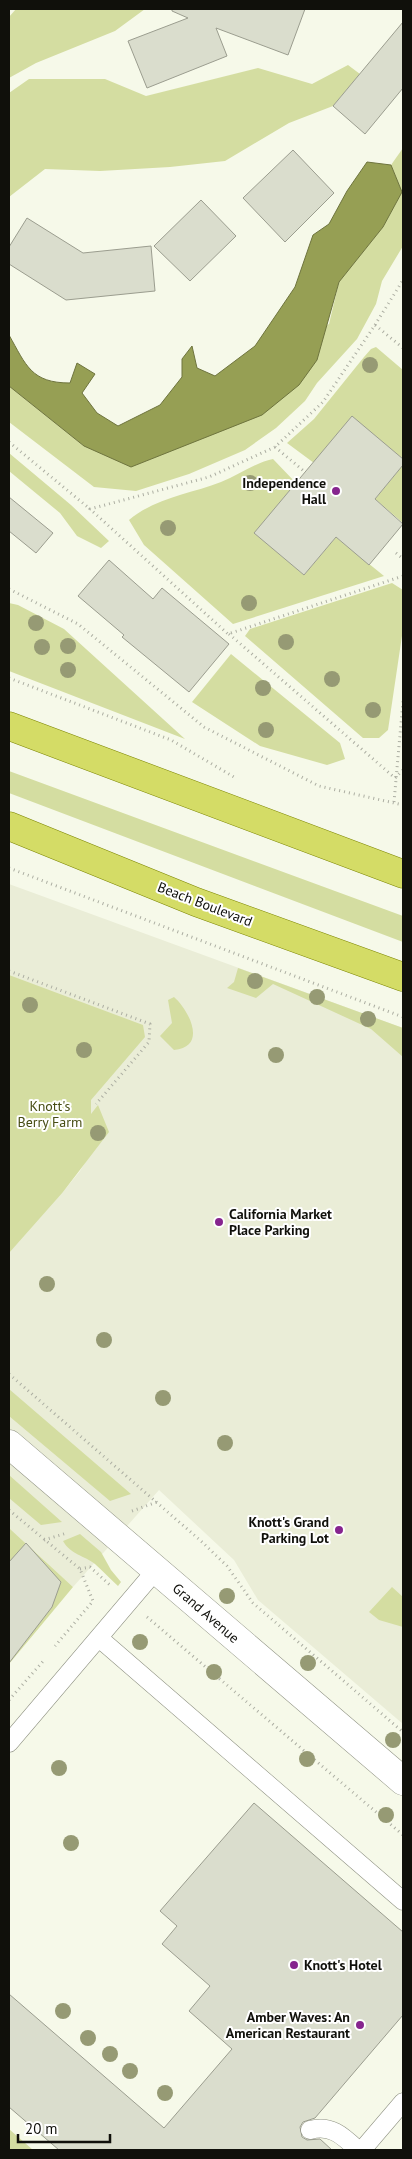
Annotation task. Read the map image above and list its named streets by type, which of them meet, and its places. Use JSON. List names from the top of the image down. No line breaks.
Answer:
{"streets":{"main road":["Beach Boulevard"],"street":["Grand Avenue"]},"parks":["Knott's Berry Farm"],"places":["Independence Hall","California Market Place Parking","Knott's Grand Parking Lot","Knott's Hotel","Amber Waves: An American Restaurant"],"scale_bar":"20 m"}
